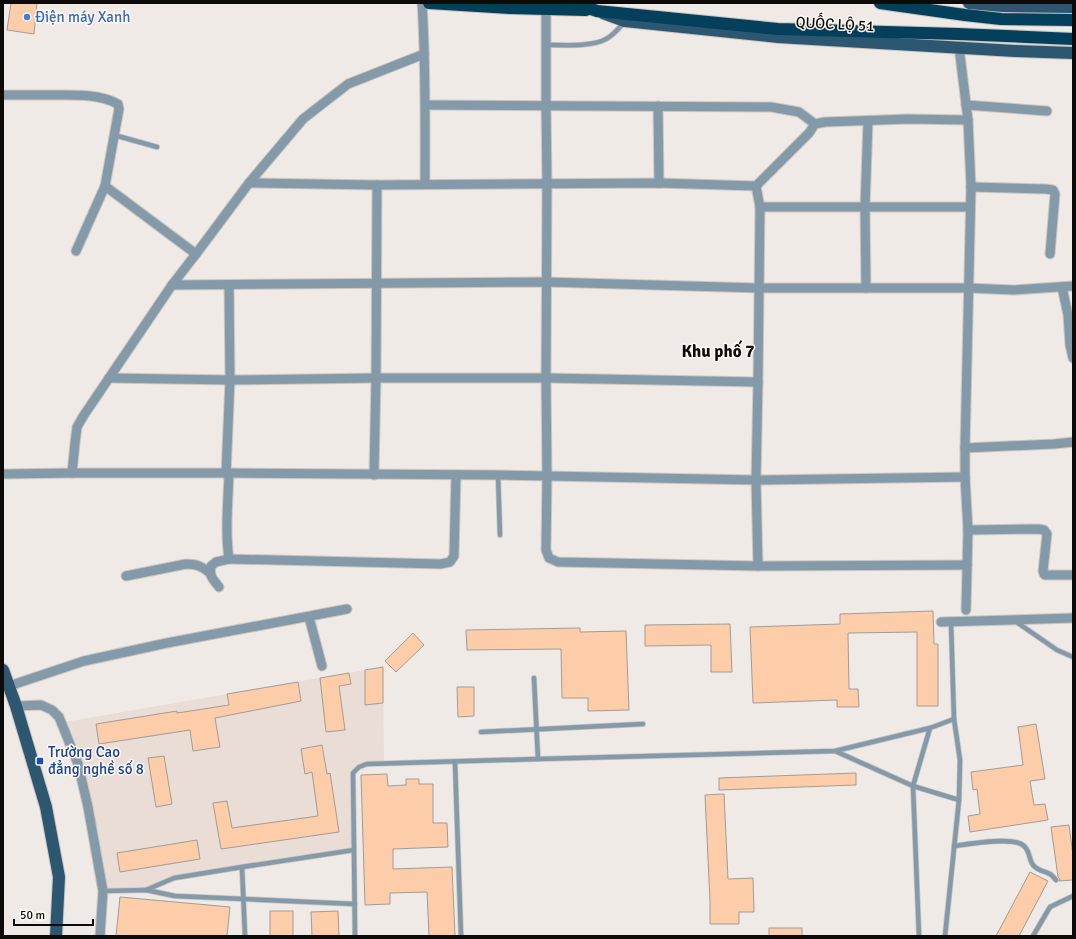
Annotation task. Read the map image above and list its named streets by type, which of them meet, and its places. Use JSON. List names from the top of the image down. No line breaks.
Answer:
{"streets":{"highway":["QUỐC LỘ 51"]},"districts":["Khu phố 7"],"places":{"other":["Điện máy Xanh"],"transit":["Trường Cao đẳng nghề số 8"]},"scale_bar":"50 m"}
